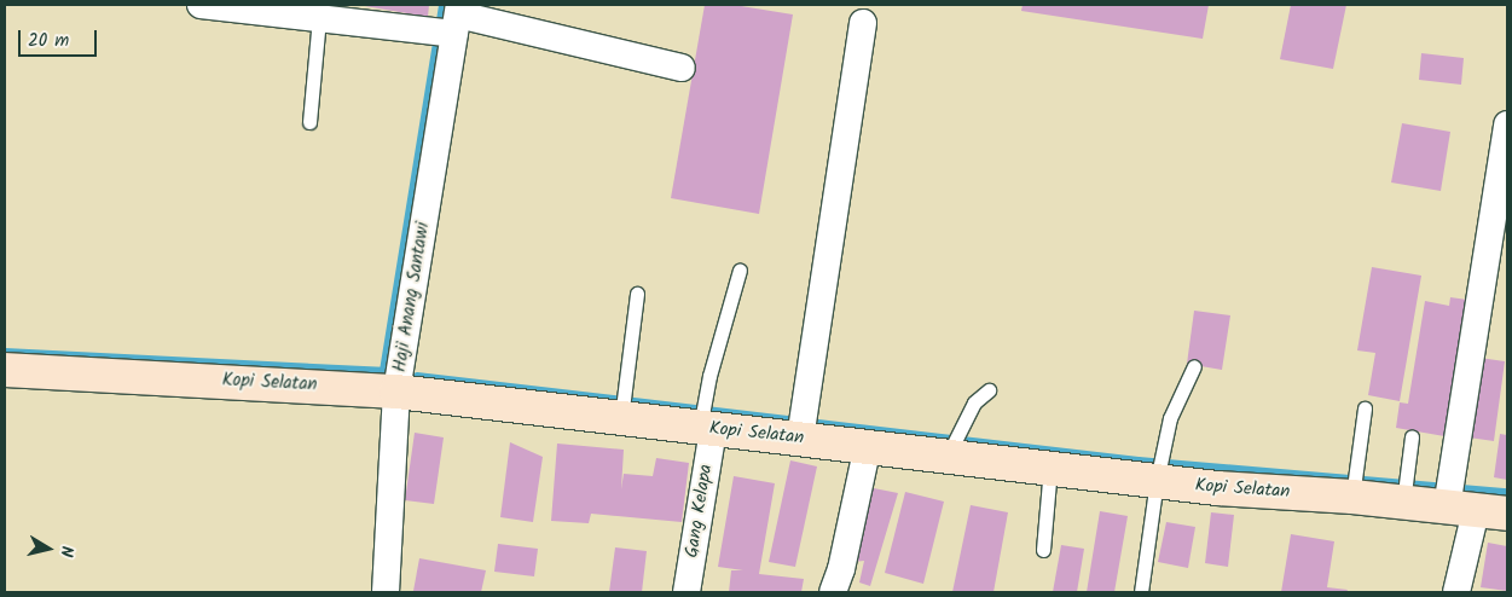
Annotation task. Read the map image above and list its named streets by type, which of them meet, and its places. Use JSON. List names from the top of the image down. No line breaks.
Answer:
{"streets":{"street":["Haji Anang Santawi","Kopi Selatan","Gang Kelapa"]},"crossings":[["Haji Anang Santawi","Kopi Selatan"],["Kopi Selatan","Gang Kelapa"]],"scale_bar":"20 m","north":"right"}
